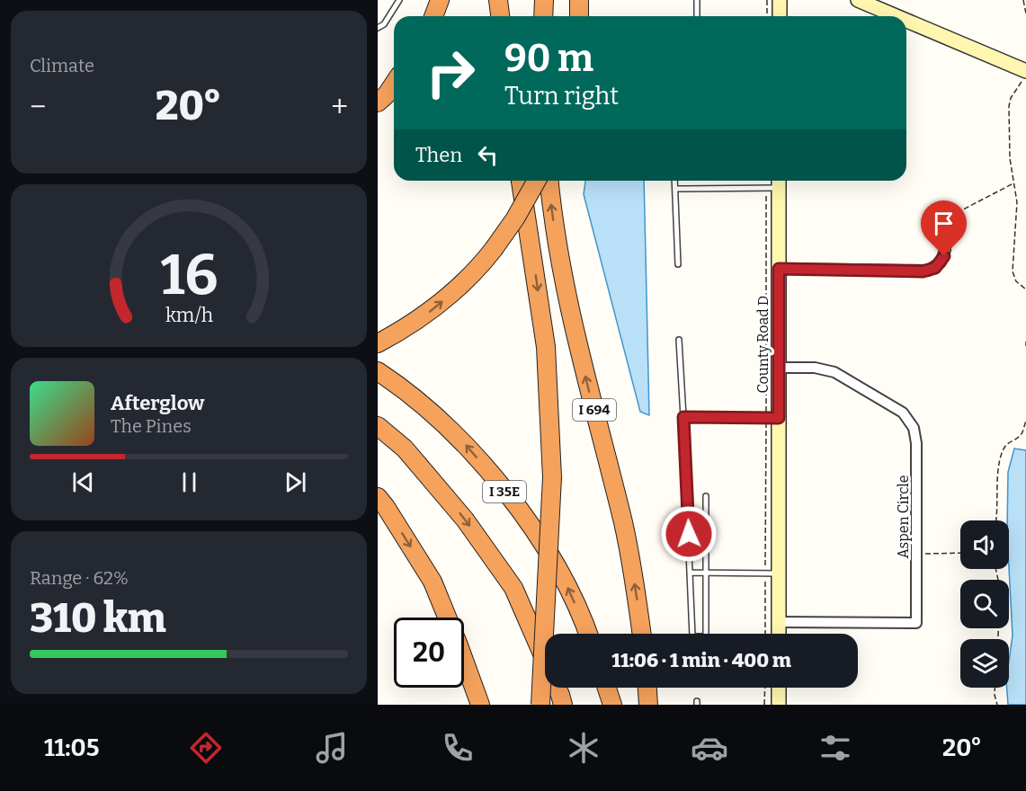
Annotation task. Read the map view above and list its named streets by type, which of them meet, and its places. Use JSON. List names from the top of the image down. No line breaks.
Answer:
{"streets":{"highway":["I 694","I 35E"],"street":["County Road D","Aspen Circle"]},"crossings":[["County Road D","Aspen Circle"]],"page":{"tile":["Climate",["Range · 62%","310 km"]],"turn":["90 m","Turn right"],"heat":["−","20°","+"],"then":"Then","song":["Afterglow","The Pines"],"limit":"20","trip":"11:06 · 1 min · 400 m","tabs":["11:05","20°"],"gauge":["16","km/h"]}}
